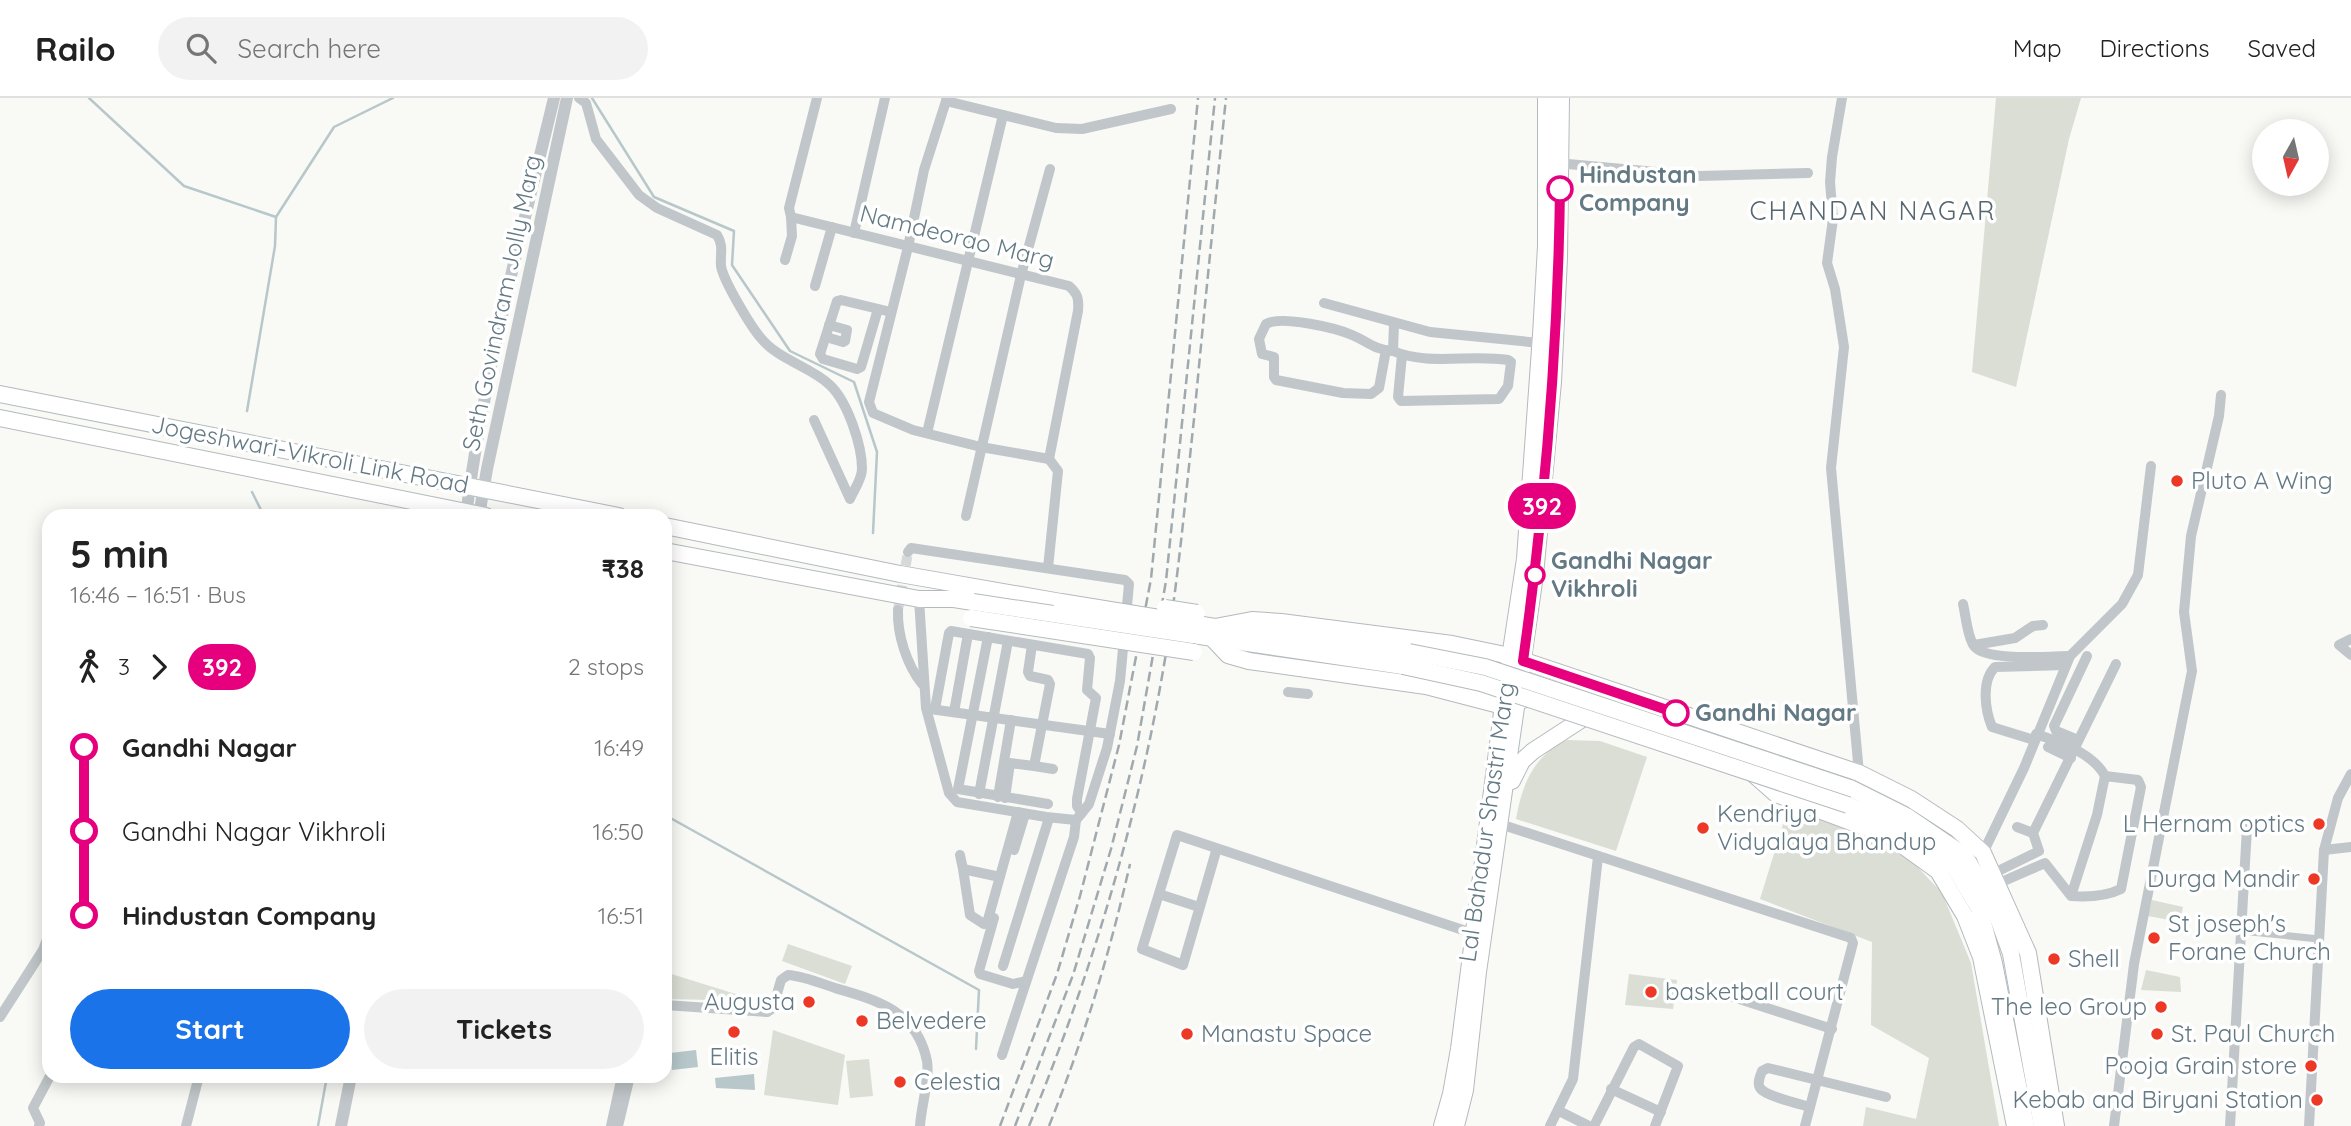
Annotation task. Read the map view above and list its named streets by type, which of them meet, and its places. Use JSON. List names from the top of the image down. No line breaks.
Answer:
{"streets":{"main road":["Jogeshwari-Vikroli Link Road","Lal Bahadur Shastri Marg"],"street":["Namdeorao Marg","Seth Govindram Jolly Marg"]},"crossings":[["Seth Govindram Jolly Marg","Jogeshwari-Vikroli Link Road"]],"districts":["CHANDAN NAGAR"],"places":["Hindustan Company","Pluto A Wing","Gandhi Nagar Vikhroli","Gandhi Nagar","L Hernam optics","Kendriya Vidyalaya Bhandup","Durga Mandir","St joseph's Forane Church","Shell","basketball court","Augusta","The leo Group","Belvedere","Elitis","Manastu Space","St. Paul Church","Pooja Grain store","Celestia","Kebab and Biryani Station"],"lines":["bus line 392"],"north":"bottom","page":{"header":"Railo","search":"Search here","nav":["Map","Directions","Saved"],"on_map":"392","heading":["5 min","16:46 – 16:51 · Bus","₹38"],"legs":["3","392","2 stops"],"list":[{"name":"Gandhi Nagar","value":"16:49"},{"name":"Gandhi Nagar Vikhroli","value":"16:50"},{"name":"Hindustan Company","value":"16:51"}],"buttons":["Start","Tickets"]}}
